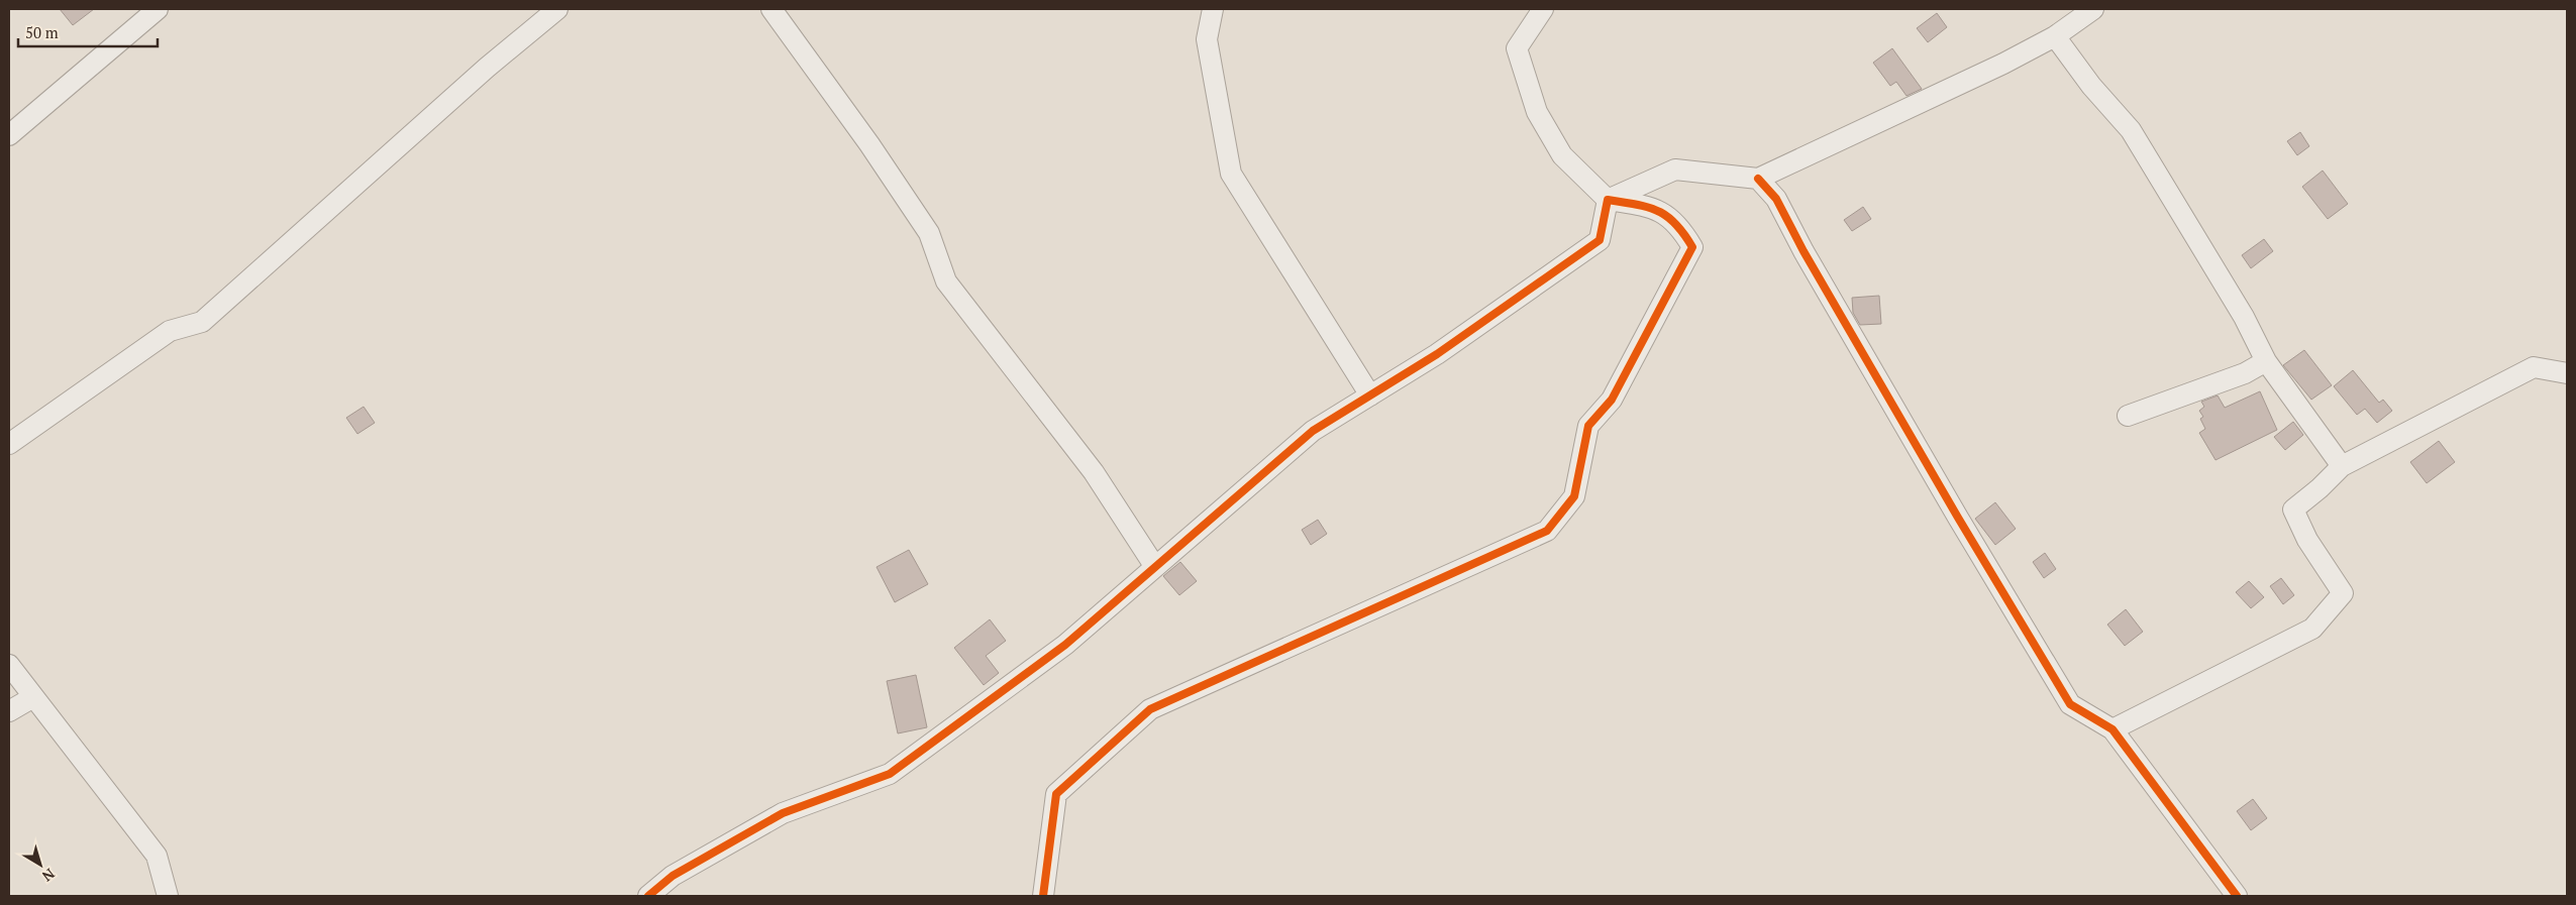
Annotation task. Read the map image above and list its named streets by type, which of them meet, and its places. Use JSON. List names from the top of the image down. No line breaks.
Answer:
{"scale_bar":"50 m","north":"bottom right"}
